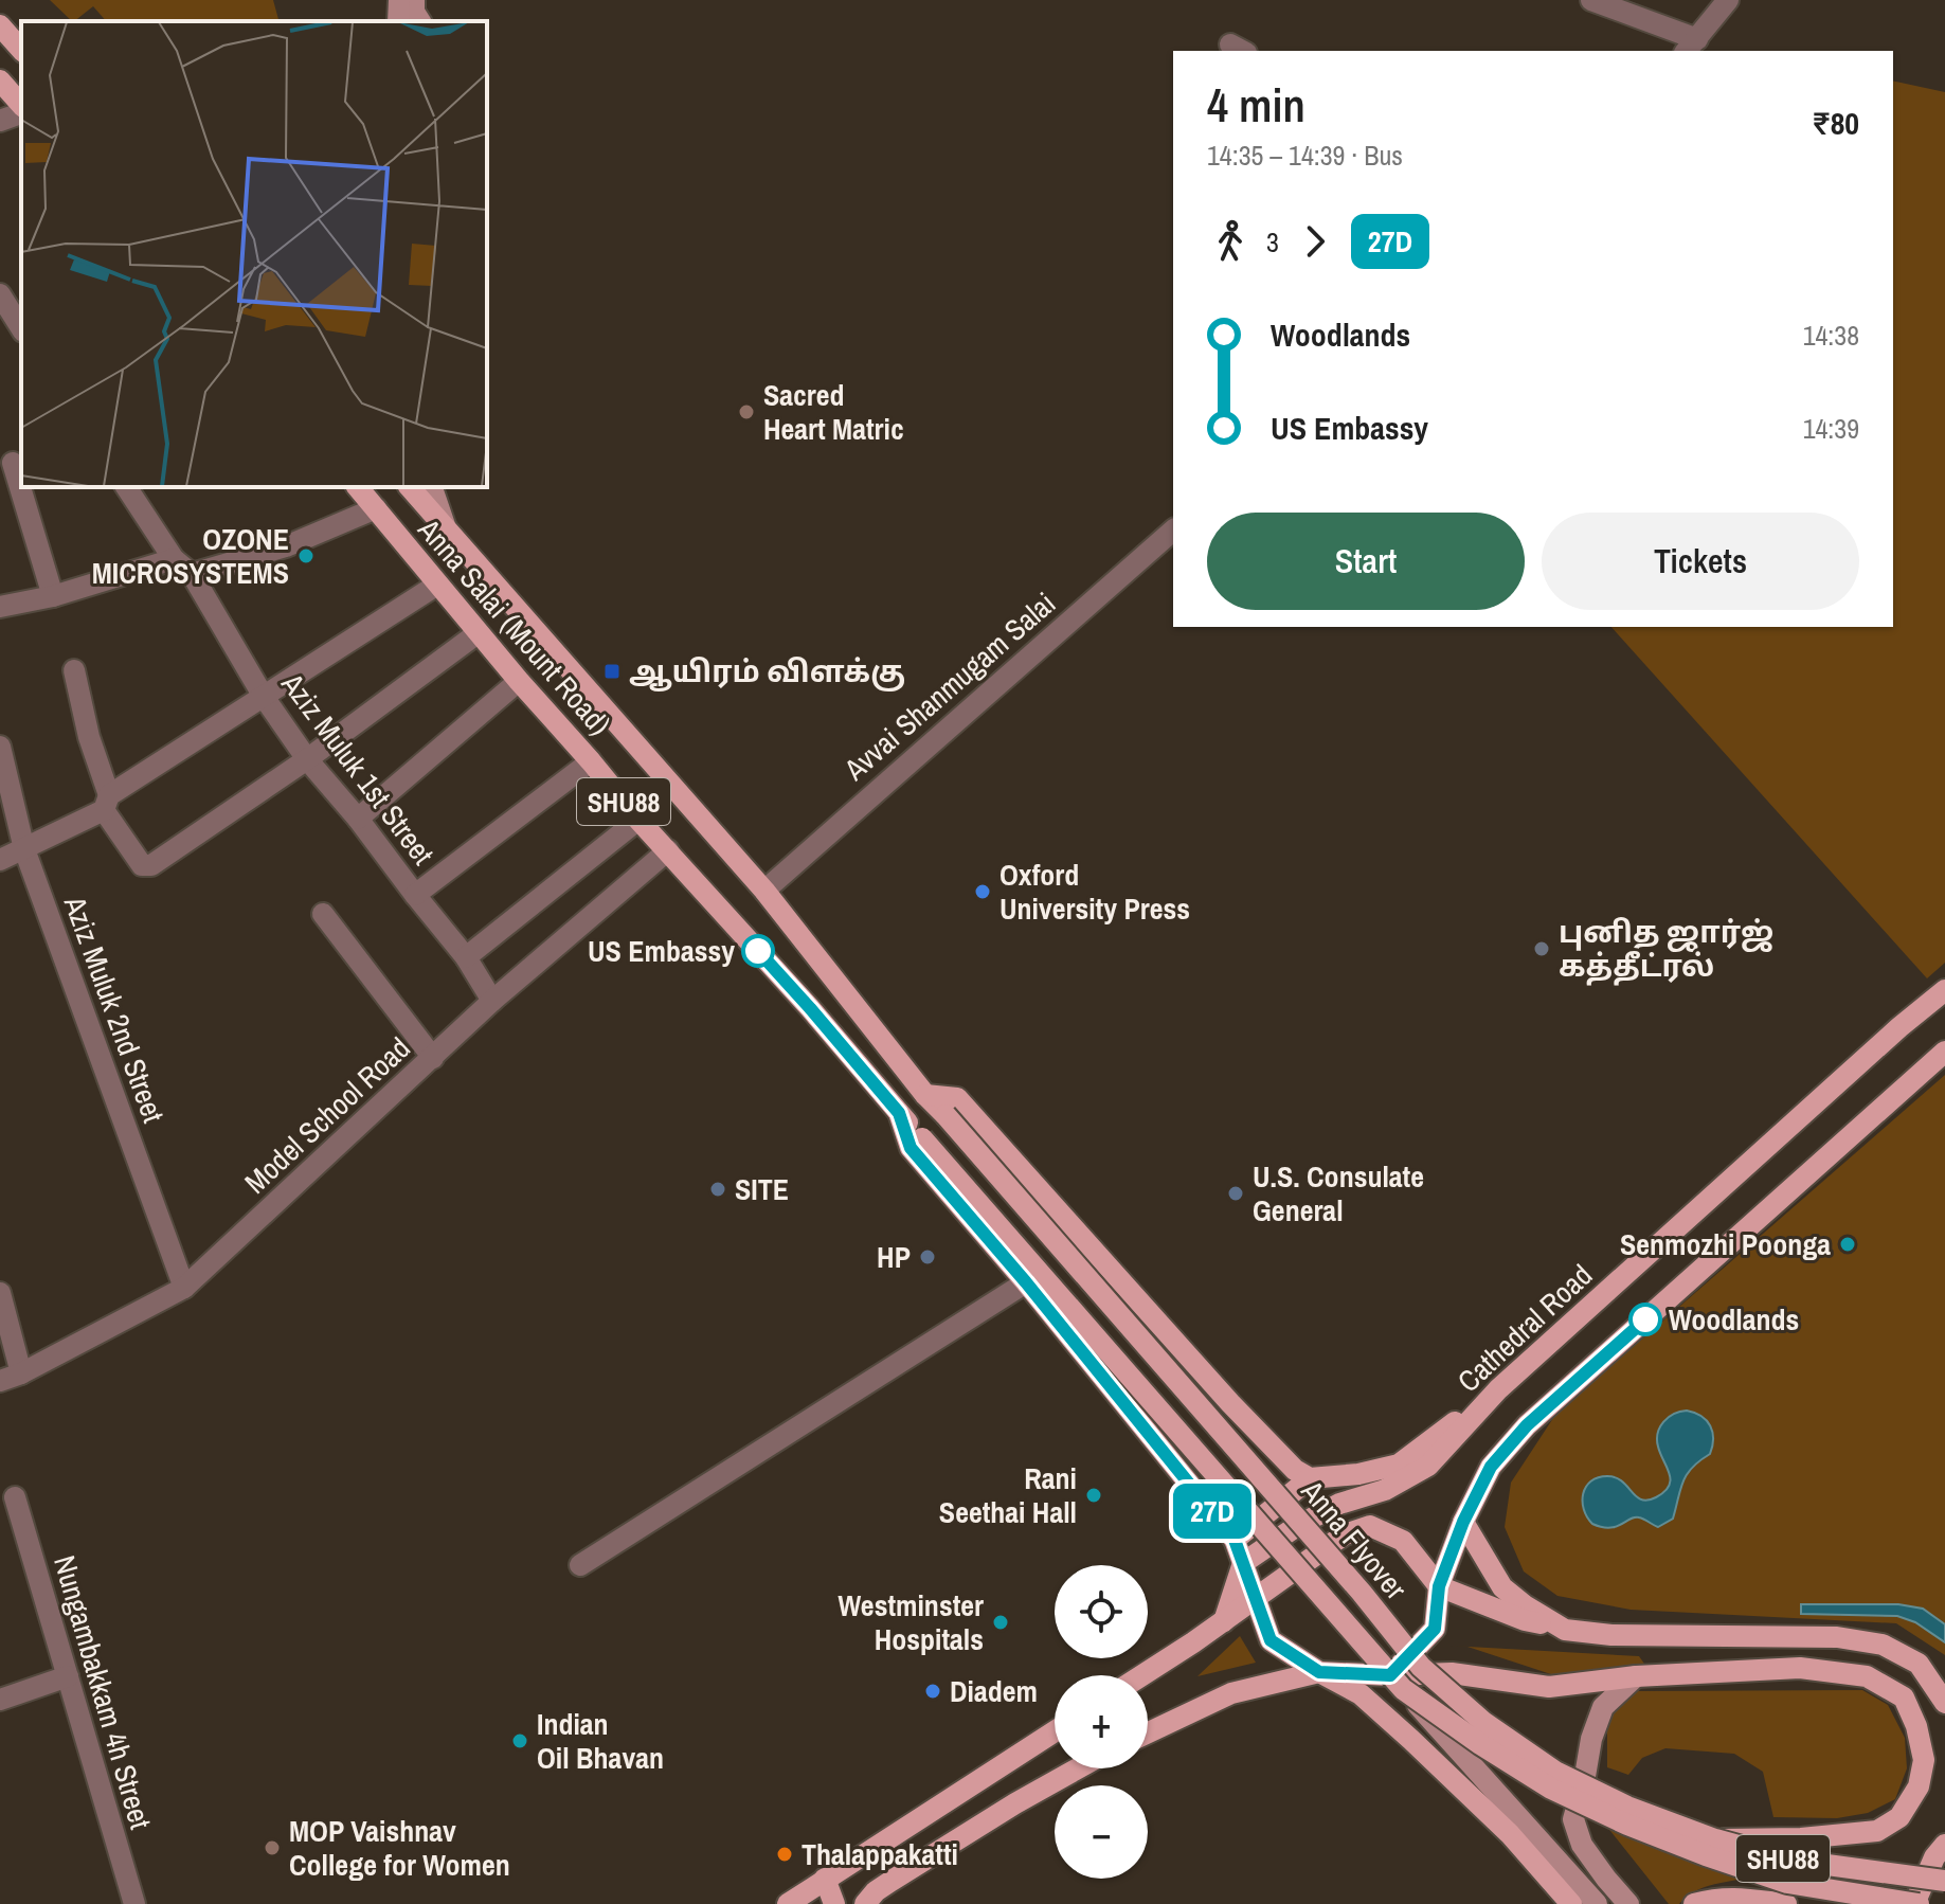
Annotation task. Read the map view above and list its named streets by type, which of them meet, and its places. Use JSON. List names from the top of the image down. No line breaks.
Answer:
{"streets":{"main road":["Anna Salai (Mount Road)","SHU88","Cathedral Road","Anna Flyover"],"street":["Avvai Shanmugam Salai","Aziz Muluk 1st Street","Aziz Muluk 2nd Street","Model School Road","Nungambakkam 4h Street"]},"crossings":[["Anna Salai (Mount Road)","Avvai Shanmugam Salai"],["Anna Salai (Mount Road)","Model School Road"],["Anna Salai (Mount Road)","Anna Flyover"],["Aziz Muluk 1st Street","Model School Road"],["Aziz Muluk 2nd Street","Model School Road"]],"places":{"other":["Sacred Heart Matric","OZONE MICROSYSTEMS","Oxford University Press","புனித ஜார்ஜ் கத்தீட்ரல்","US Embassy","SITE","U.S. Consulate General","Senmozhi Poonga","HP","Woodlands","Rani Seethai Hall","Westminster Hospitals","Diadem","Indian Oil Bhavan","MOP Vaishnav College for Women","Thalappakatti"],"transit":["ஆயிரம் விளக்கு"]},"lines":["bus line 27D"],"page":{"on_map":"27D","heading":["4 min","14:35 – 14:39 · Bus","₹80"],"legs":["3","27D"],"list":[{"name":"Woodlands","value":"14:38"},{"name":"US Embassy","value":"14:39"}],"buttons":["Start","Tickets"],"map_buttons":["+","−"]}}
